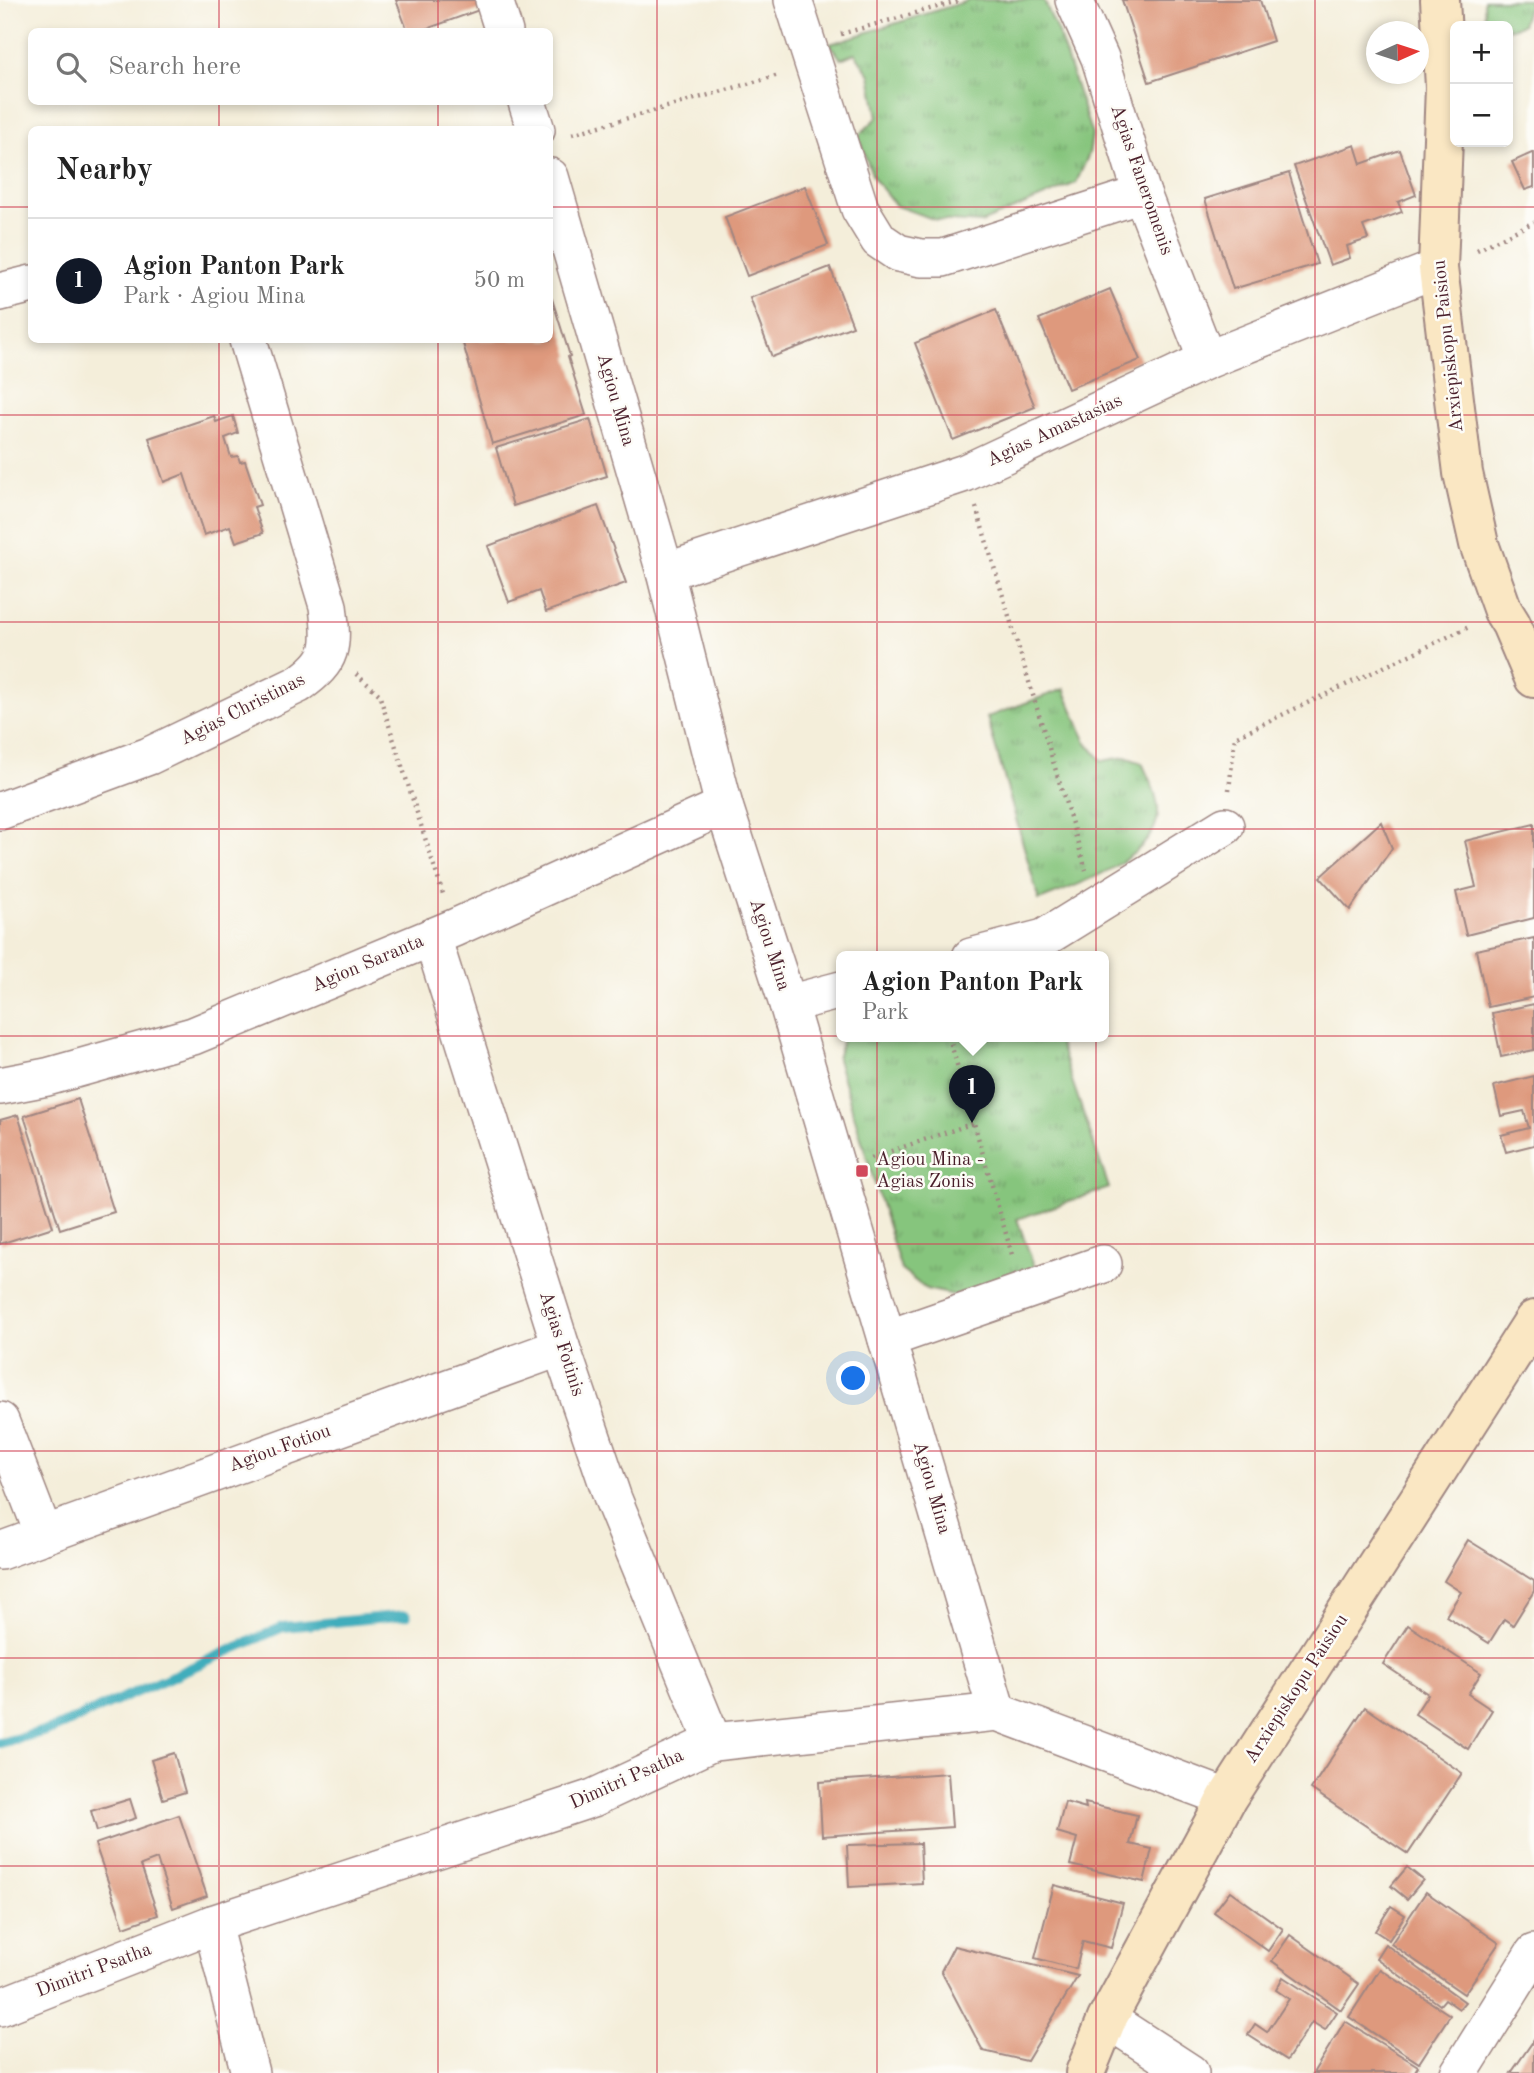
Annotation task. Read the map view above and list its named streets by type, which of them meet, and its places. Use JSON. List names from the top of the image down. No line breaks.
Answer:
{"streets":{"street":["Agias Faneromenis","Arxiepiskopu Paisiou","Agiou Mina","Agias Amastasias","Agias Christinas","Agion Saranta","Agias Fotinis","Agiou Fotiou","Dimitri Psatha"]},"crossings":[["Agias Faneromenis","Agias Amastasias"],["Arxiepiskopu Paisiou","Agias Amastasias"],["Arxiepiskopu Paisiou","Dimitri Psatha"],["Agiou Mina","Agias Amastasias"],["Agiou Mina","Agion Saranta"],["Agiou Mina","Dimitri Psatha"],["Agion Saranta","Agias Fotinis"],["Agias Fotinis","Agiou Fotiou"],["Agias Fotinis","Dimitri Psatha"]],"places":{"transit":["Agiou Mina - Agias Zonis"]},"north":"right","page":{"map_buttons":["+","−"],"search":"Search here","heading":"Nearby","list":[{"mark":"1","name":"Agion Panton Park","note":"Park · Agiou Mina","value":"50 m"}],"popup":["Agion Panton Park","Park"],"pins":"1"}}
